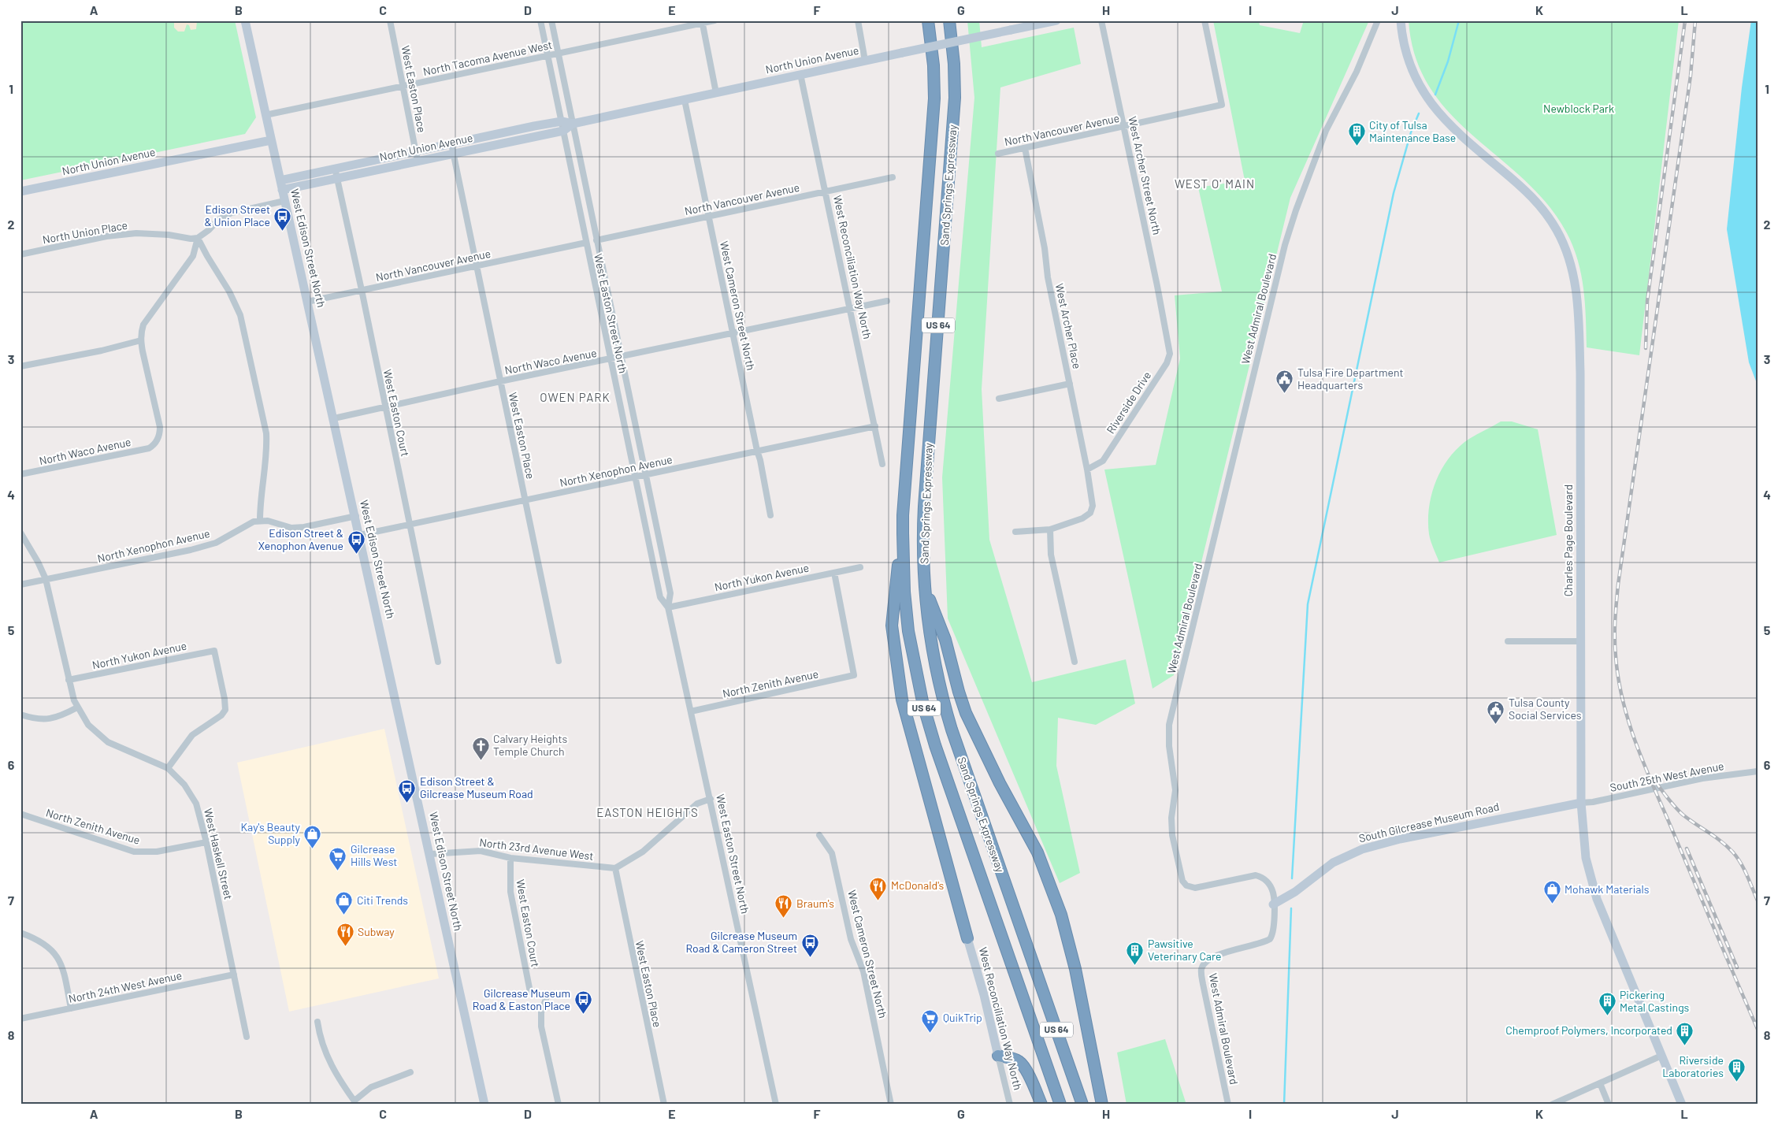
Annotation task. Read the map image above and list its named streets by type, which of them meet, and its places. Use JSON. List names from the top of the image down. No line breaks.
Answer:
{"streets":{"highway":["Sand Springs Expressway","US 64"],"main road":["North Union Avenue","West Edison Street North","West Reconciliation Way North","Charles Page Boulevard","South Gilcrease Museum Road"],"street":["North Tacoma Avenue West","West Easton Place","North Vancouver Avenue","West Archer Street North","North Union Place","West Cameron Street North","West Admiral Boulevard","West Easton Street North","West Archer Place","North Waco Avenue","Riverside Drive","West Easton Court","North Xenophon Avenue","North Yukon Avenue","North Zenith Avenue","South 25th West Avenue","North 23rd Avenue West","West Haskell Street","North 24th West Avenue"]},"crossings":[["North Tacoma Avenue West","West Easton Place"],["North Tacoma Avenue West","West Edison Street North"],["North Tacoma Avenue West","West Easton Street North"],["North Union Avenue","West Easton Place"],["North Union Avenue","West Edison Street North"],["North Union Avenue","West Reconciliation Way North"],["North Union Avenue","West Cameron Street North"],["North Union Avenue","West Easton Street North"],["North Union Avenue","West Easton Court"],["West Easton Place","North Vancouver Avenue"],["West Easton Place","North Waco Avenue"],["West Easton Place","North Xenophon Avenue"],["West Easton Place","North 23rd Avenue West"],["North Vancouver Avenue","West Archer Street North"],["North Vancouver Avenue","West Edison Street North"],["North Vancouver Avenue","West Reconciliation Way North"],["North Vancouver Avenue","West Cameron Street North"],["North Vancouver Avenue","West Easton Street North"],["North Vancouver Avenue","West Archer Place"],["North Vancouver Avenue","West Easton Court"],["West Archer Street North","Riverside Drive"],["West Edison Street North","North Waco Avenue"],["West Edison Street North","North Xenophon Avenue"],["West Edison Street North","North 23rd Avenue West"],["West Reconciliation Way North","North Waco Avenue"],["West Reconciliation Way North","North Xenophon Avenue"],["West Cameron Street North","North Waco Avenue"],["West Cameron Street North","North Xenophon Avenue"],["West Admiral Boulevard","South Gilcrease Museum Road"],["West Easton Street North","North Waco Avenue"],["West Easton Street North","North Xenophon Avenue"],["West Easton Street North","North Yukon Avenue"],["West Easton Street North","North Zenith Avenue"],["West Archer Place","Riverside Drive"],["North Waco Avenue","West Easton Court"],["West Easton Court","North Xenophon Avenue"],["West Easton Court","North 23rd Avenue West"],["North Xenophon Avenue","West Haskell Street"],["Charles Page Boulevard","South 25th West Avenue"],["Charles Page Boulevard","South Gilcrease Museum Road"],["North Yukon Avenue","North Zenith Avenue"],["North Yukon Avenue","West Haskell Street"],["North Zenith Avenue","West Haskell Street"],["South 25th West Avenue","South Gilcrease Museum Road"],["West Haskell Street","North 24th West Avenue"]],"districts":["WEST O' MAIN","OWEN PARK","EASTON HEIGHTS"],"parks":["Newblock Park"],"places":{"building":["City of Tulsa Maintenance Base","Pawsitive Veterinary Care","Pickering Metal Castings","Chemproof Polymers, Incorporated","Riverside Laboratories"],"bus stop":["Edison Street & Union Place","Edison Street & Xenophon Avenue","Edison Street & Gilcrease Museum Road","Gilcrease Museum Road & Cameron Street","Gilcrease Museum Road & Easton Place"],"public building":["Tulsa Fire Department Headquarters","Tulsa County Social Services"],"church":["Calvary Heights Temple Church"],"shop":["Kay's Beauty Supply","Mohawk Materials","Citi Trends"],"supermarket":["Gilcrease Hills West","QuikTrip"],"restaurant":["McDonald's","Braum's","Subway"]},"grid":{"columns":["A","B","C","D","E","F","G","H","I","J","K","L"],"rows":["1","2","3","4","5","6","7","8"]}}
